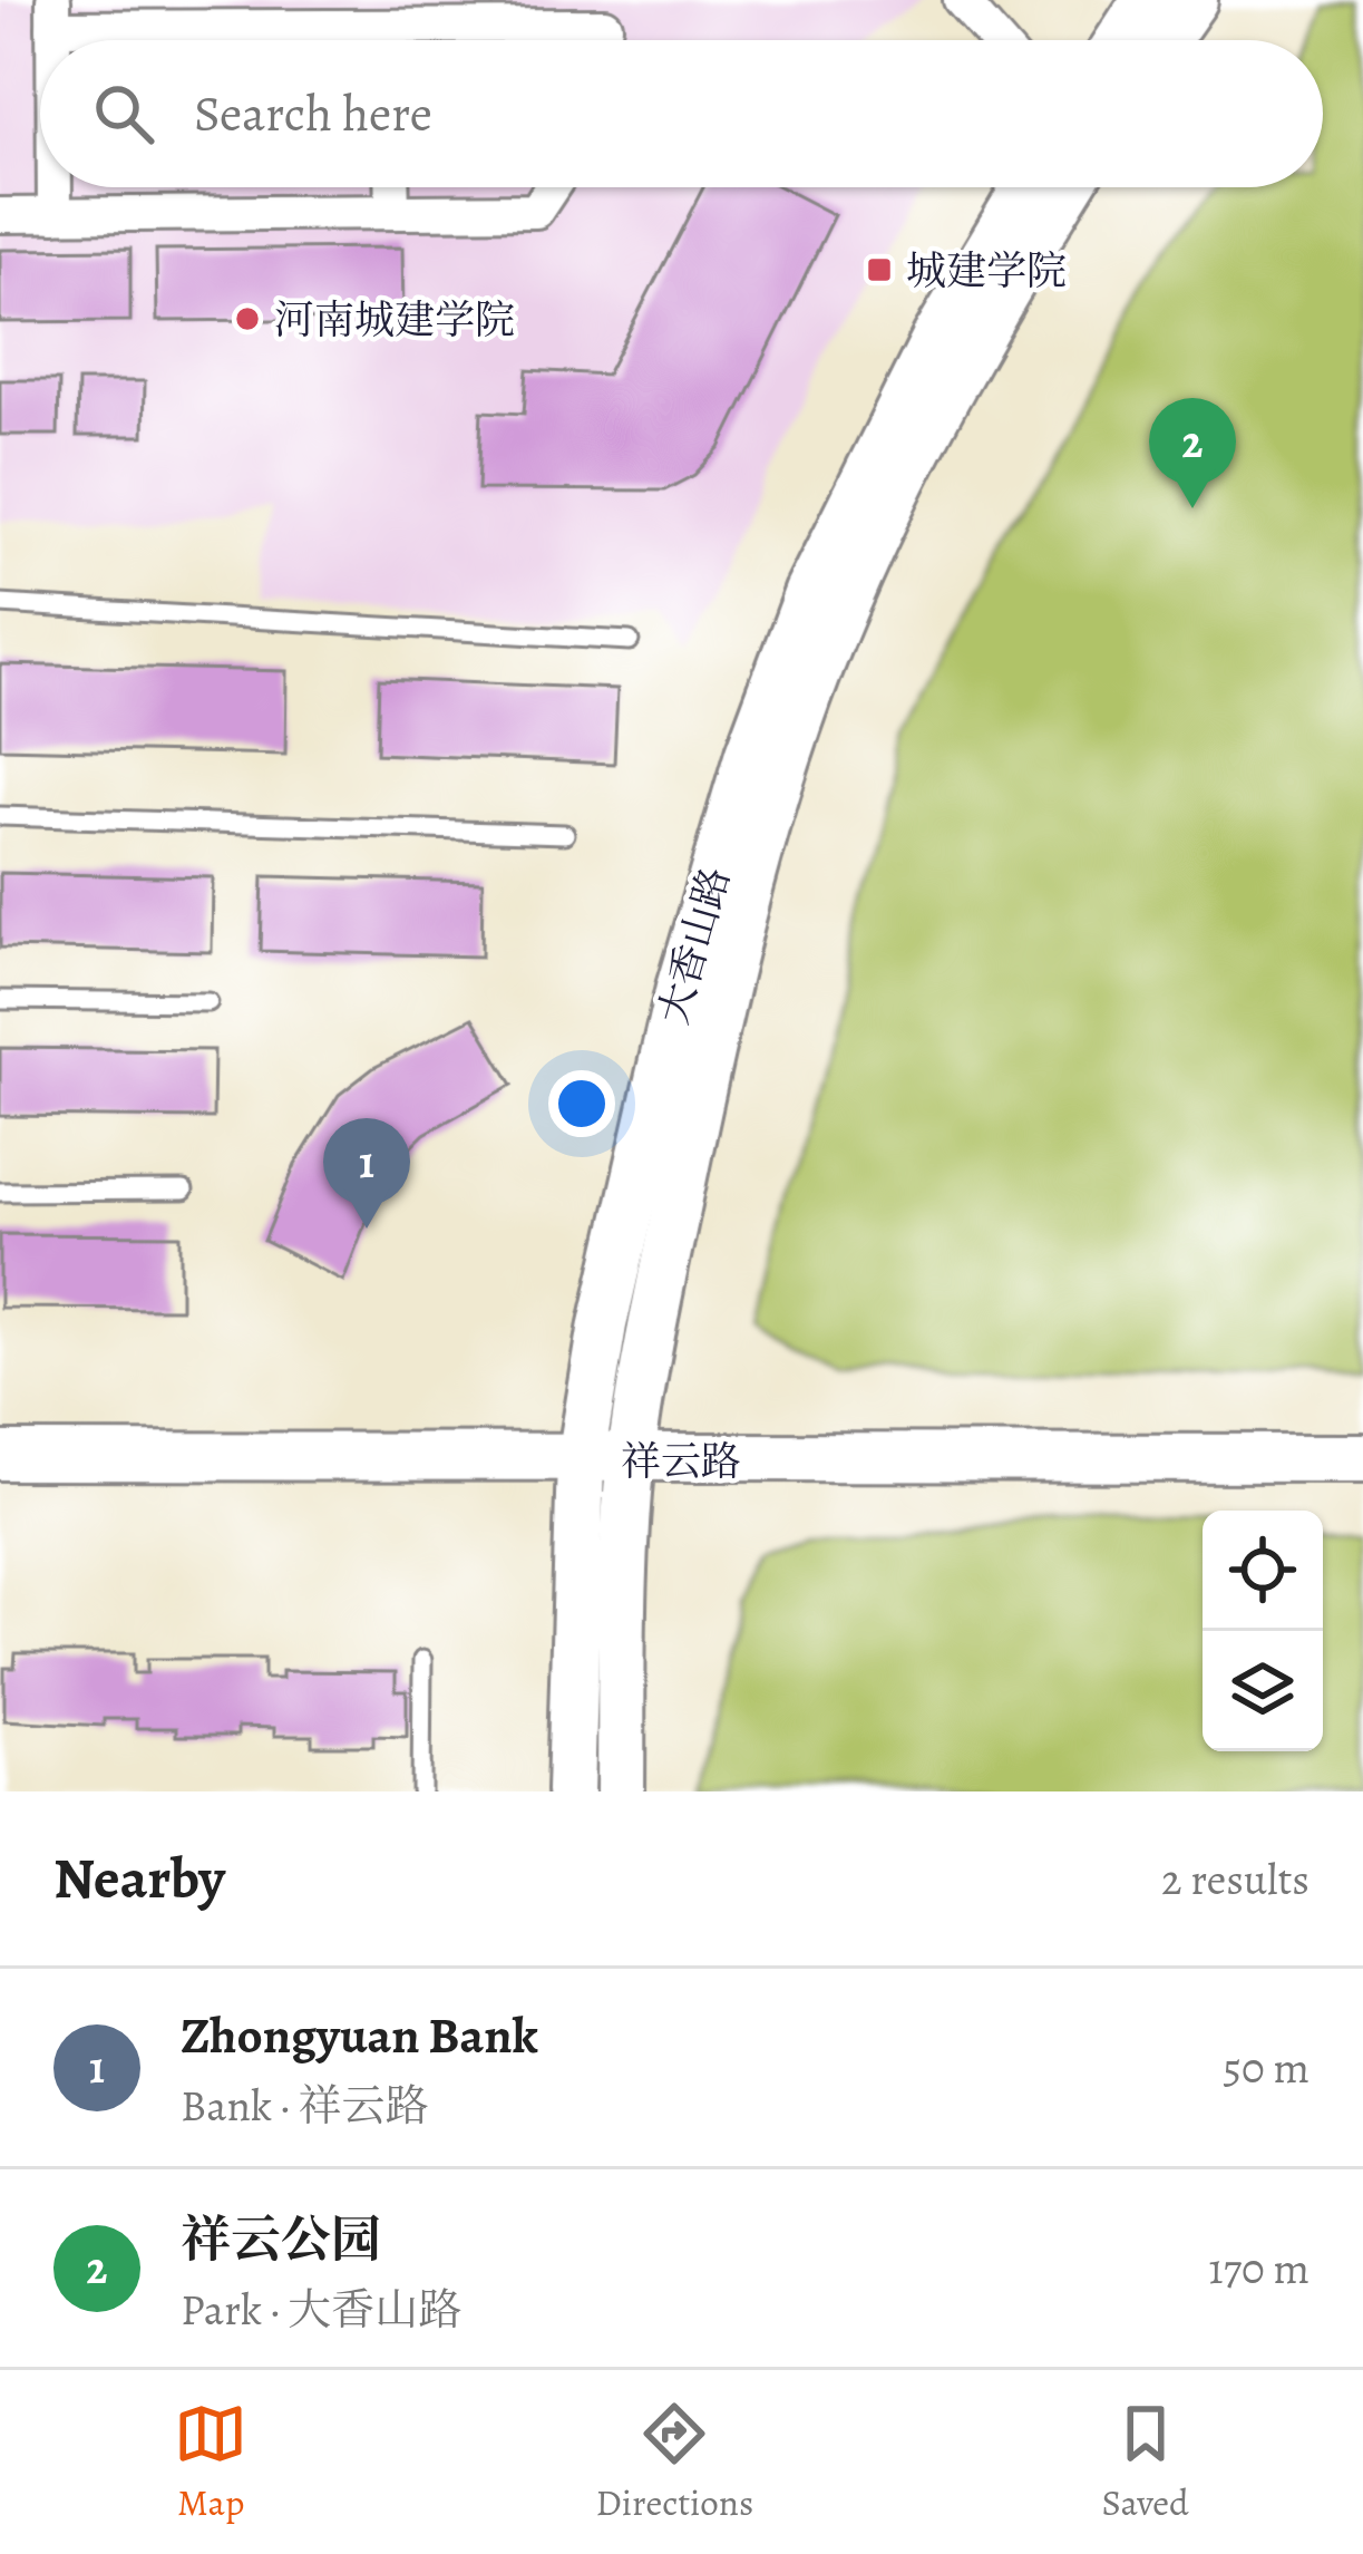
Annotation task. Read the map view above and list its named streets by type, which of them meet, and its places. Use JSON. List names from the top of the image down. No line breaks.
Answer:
{"streets":{"main road":["大香山路","祥云路"]},"crossings":[["大香山路","祥云路"]],"places":{"transit":["城建学院"],"other":["河南城建学院"]},"page":{"search":"Search here","pins":["2","1"],"heading":["Nearby","2 results"],"list":[{"mark":"1","name":"Zhongyuan Bank","note":"Bank · 祥云路","value":"50 m"},{"mark":"2","name":"祥云公园","note":"Park · 大香山路","value":"170 m"}],"nav":["Map","Directions","Saved"]}}
